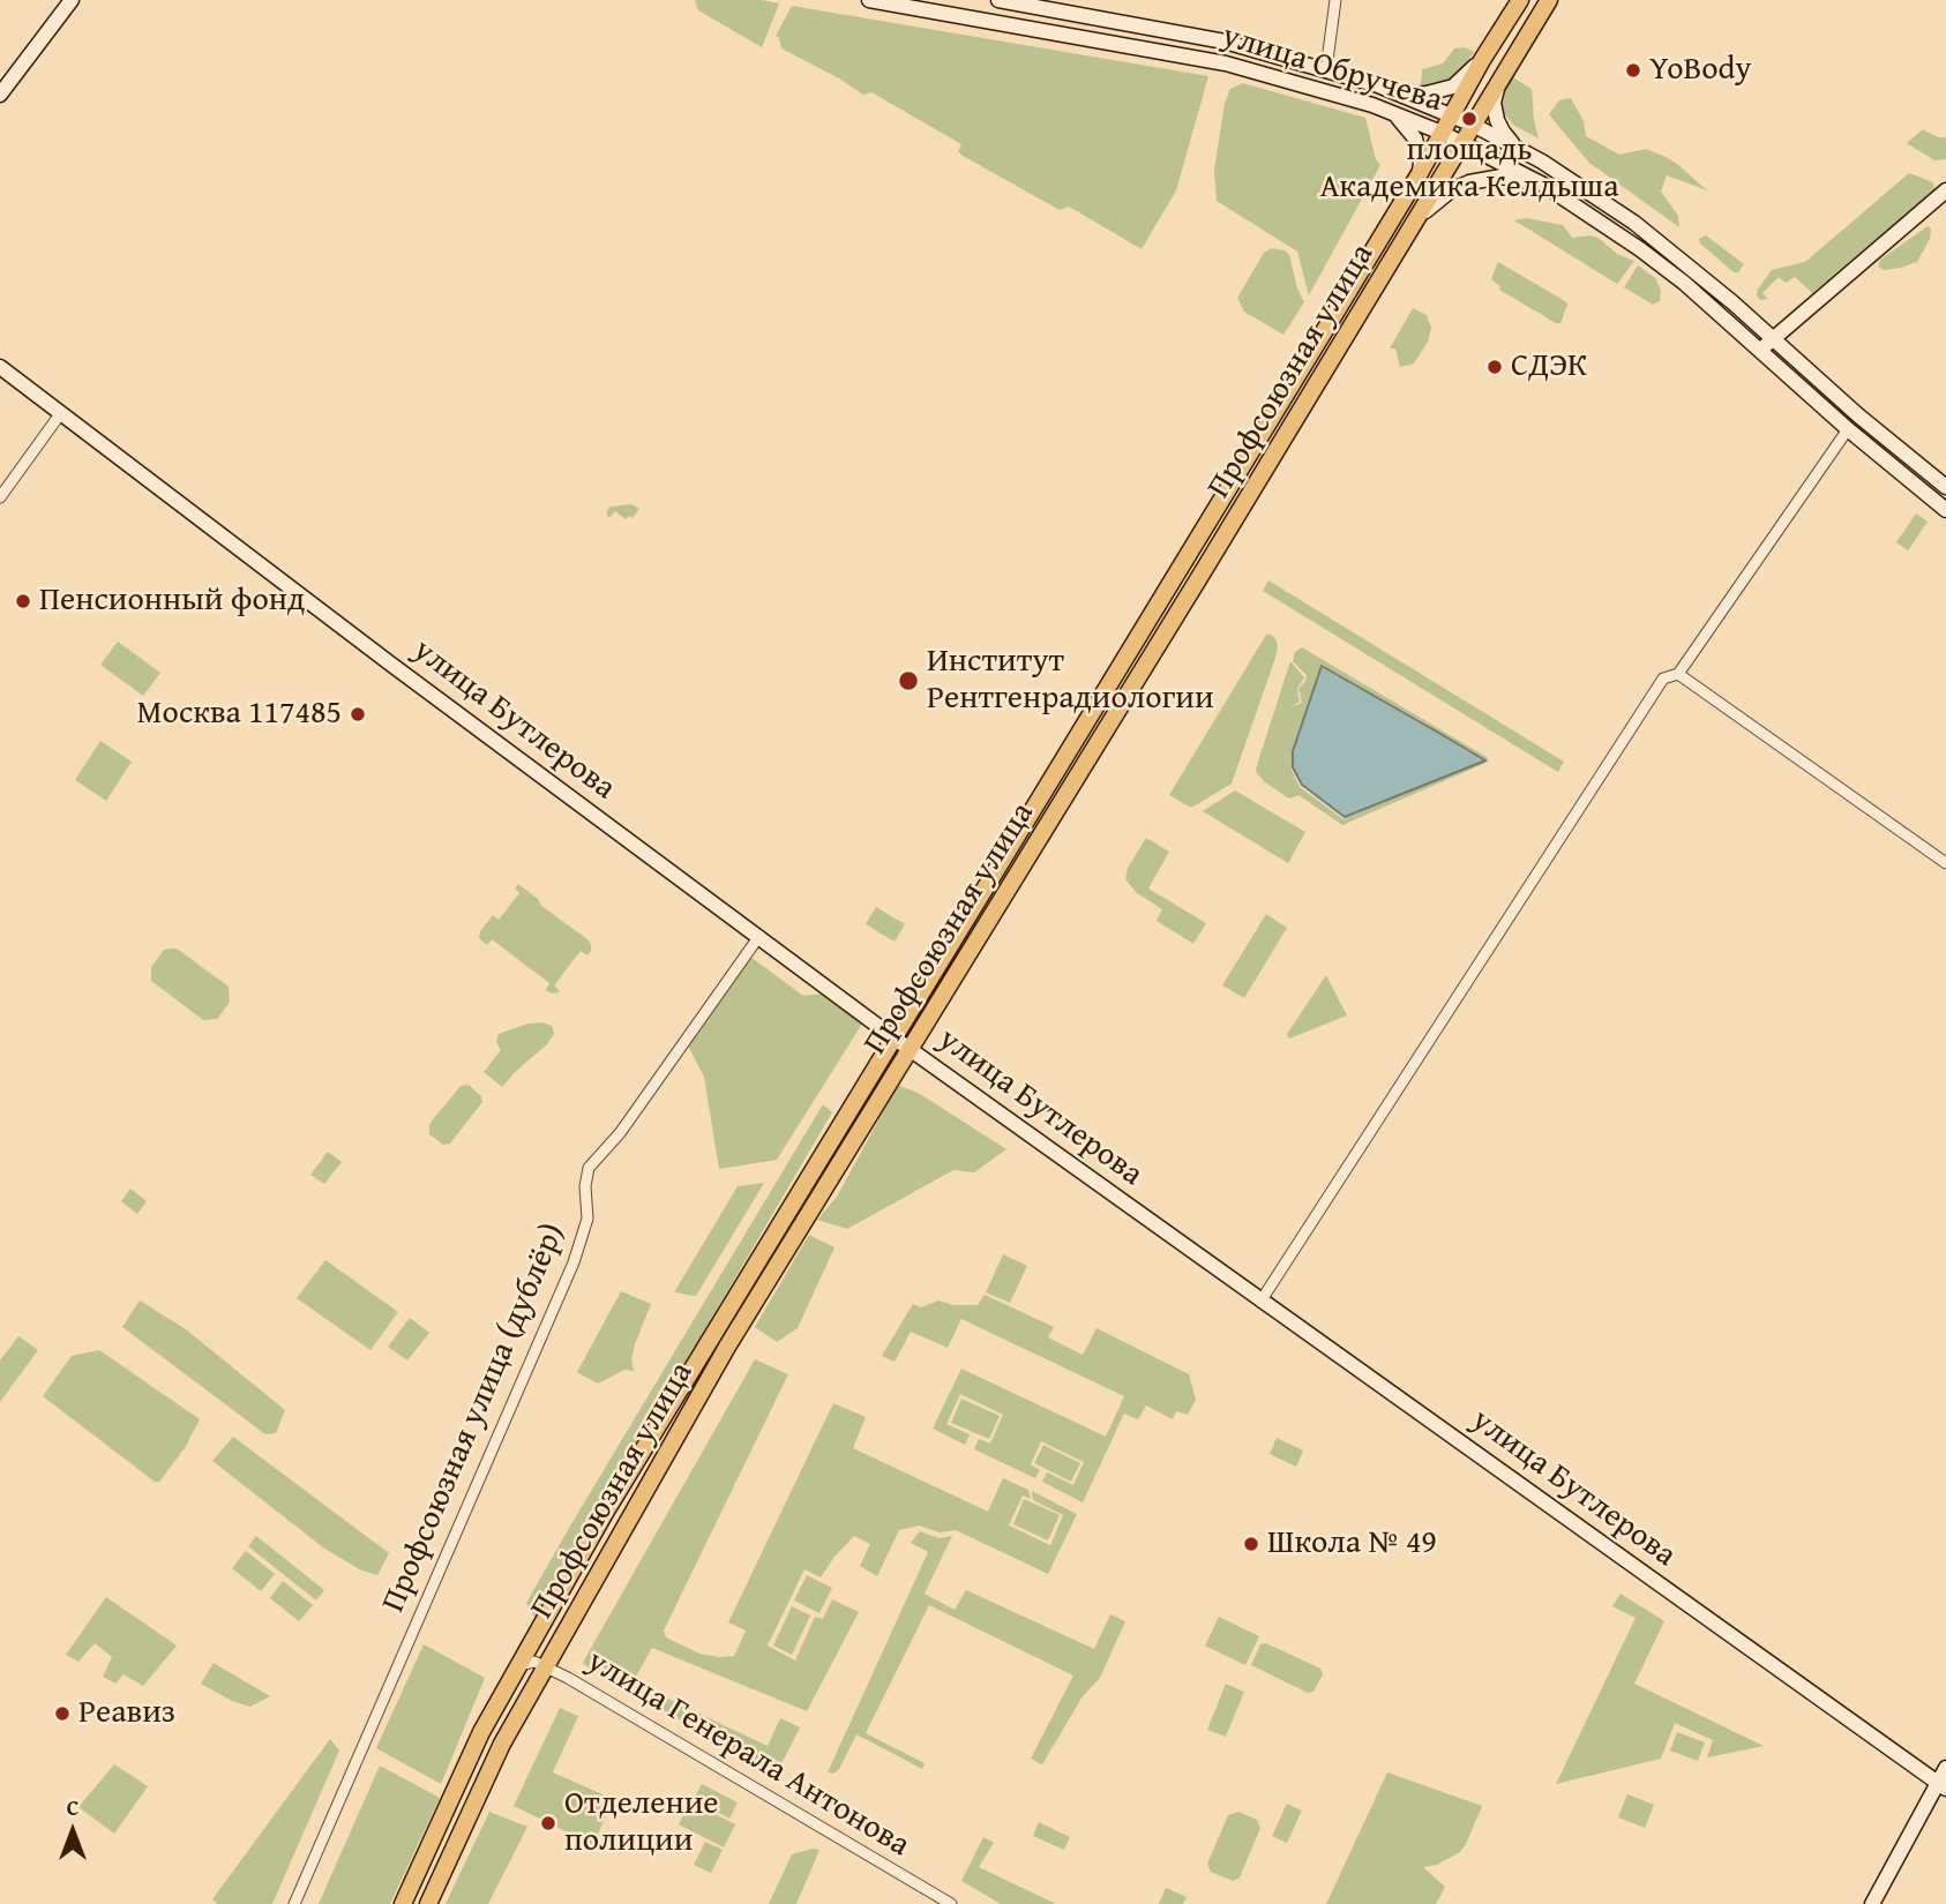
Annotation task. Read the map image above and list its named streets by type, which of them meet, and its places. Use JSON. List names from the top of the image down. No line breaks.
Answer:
{"streets":{"main road":["Профсоюзная улица"],"street":["улица Обручева","улица Бутлерова","Профсоюзная улица (дублёр)","улица Генерала Антонова"]},"crossings":[["улица Обручева","Профсоюзная улица"],["Профсоюзная улица","улица Бутлерова"],["Профсоюзная улица","улица Генерала Антонова"],["улица Бутлерова","Профсоюзная улица (дублёр)"]],"places":["YoBody","площадь Академика Келдыша","СДЭК","Пенсионный фонд","Институт Рентгенрадиологии","Москва 117485","Школа № 49","Реавиз","Отделение полиции"],"north":"top"}
